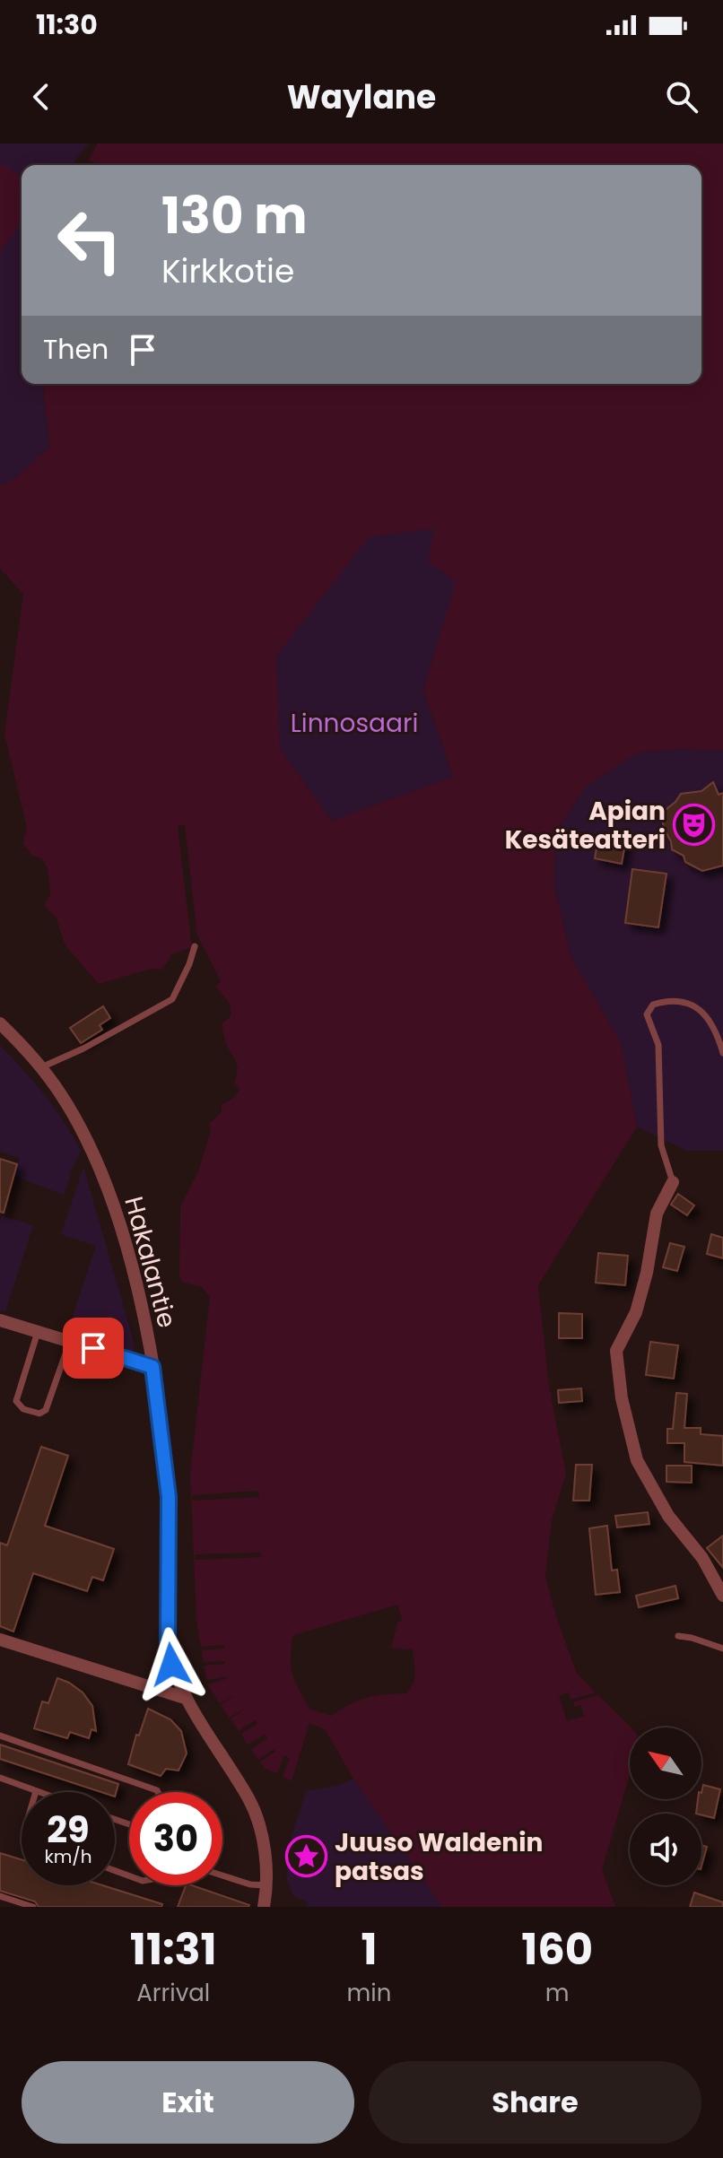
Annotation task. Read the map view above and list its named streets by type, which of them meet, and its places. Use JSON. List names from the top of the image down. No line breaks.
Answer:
{"streets":{"street":["Hakalantie"]},"parks":["Linnosaari"],"places":{"theatre":["Apian Kesäteatteri"],"place":["Juuso Waldenin patsas"]},"north":"top left","page":{"status":"11:30","header":"Waylane","turn":["130 m","Kirkkotie"],"then":"Then","speed":"29 km/h","limit":"30","eta":["11:31","Arrival","1","min","160","m"],"buttons":["Exit","Share"]}}
